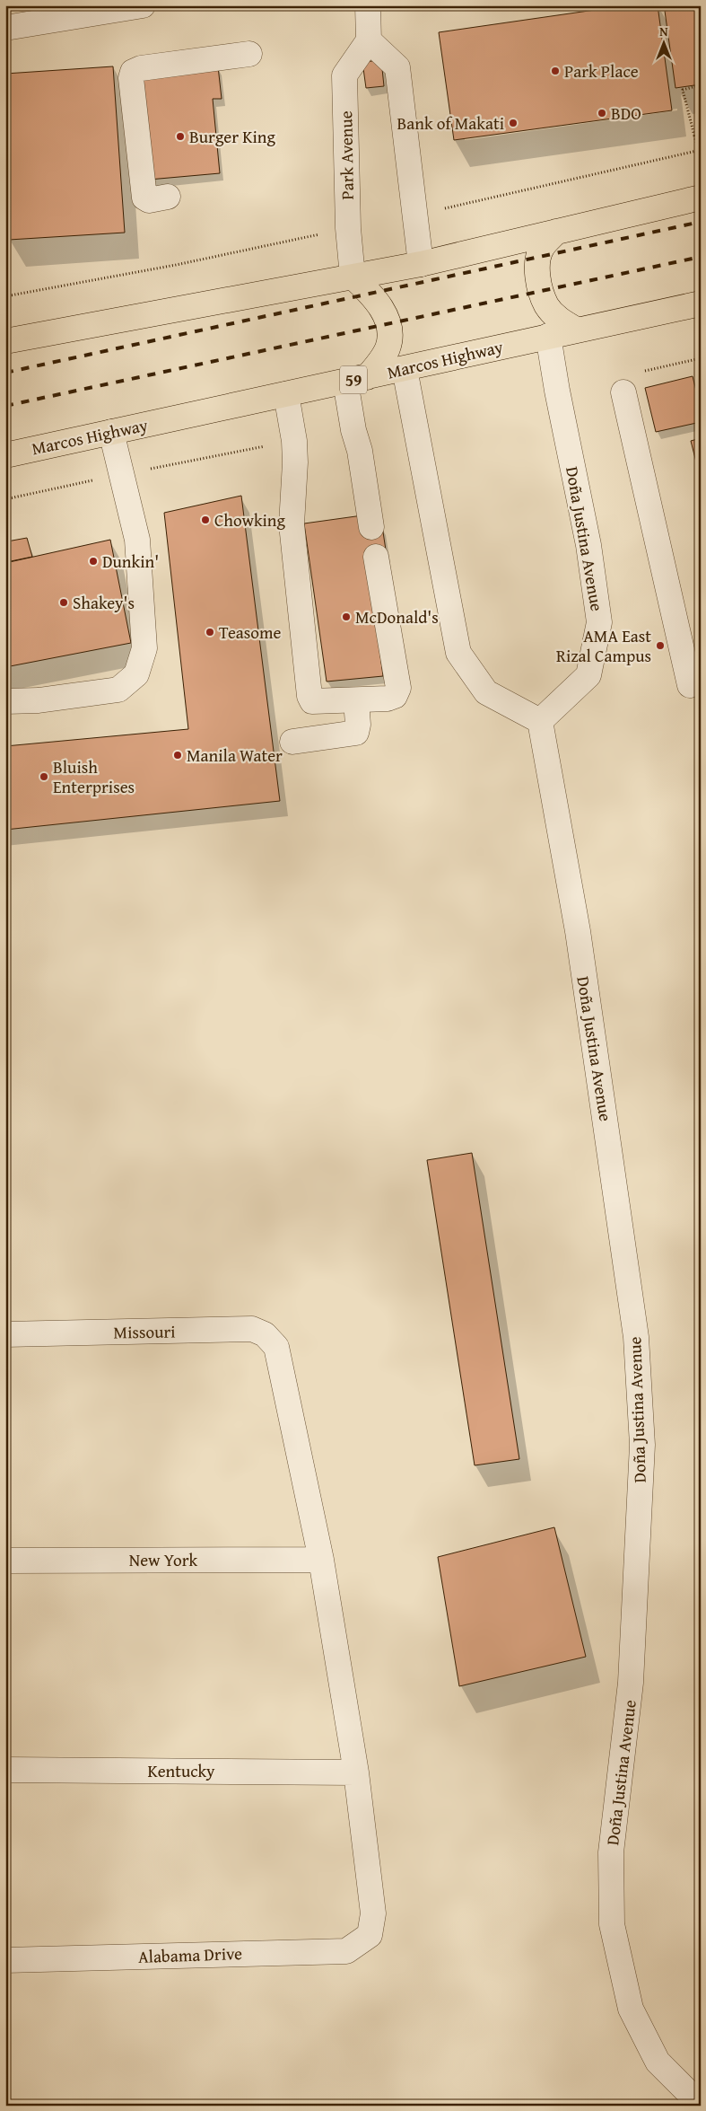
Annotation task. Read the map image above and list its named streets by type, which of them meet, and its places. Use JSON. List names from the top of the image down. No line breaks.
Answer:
{"streets":{"main road":["Marcos Highway","59"],"street":["Park Avenue","Doña Justina Avenue","Missouri","New York","Kentucky","Alabama Drive"]},"crossings":[["Marcos Highway","Doña Justina Avenue"],["Missouri","New York"],["Kentucky","Alabama Drive"]],"places":["Park Place","BDO","Bank of Makati","Burger King","Chowking","Dunkin'","Shakey's","McDonald's","Teasome","AMA East Rizal Campus","Manila Water","Bluish Enterprises"],"north":"top"}
